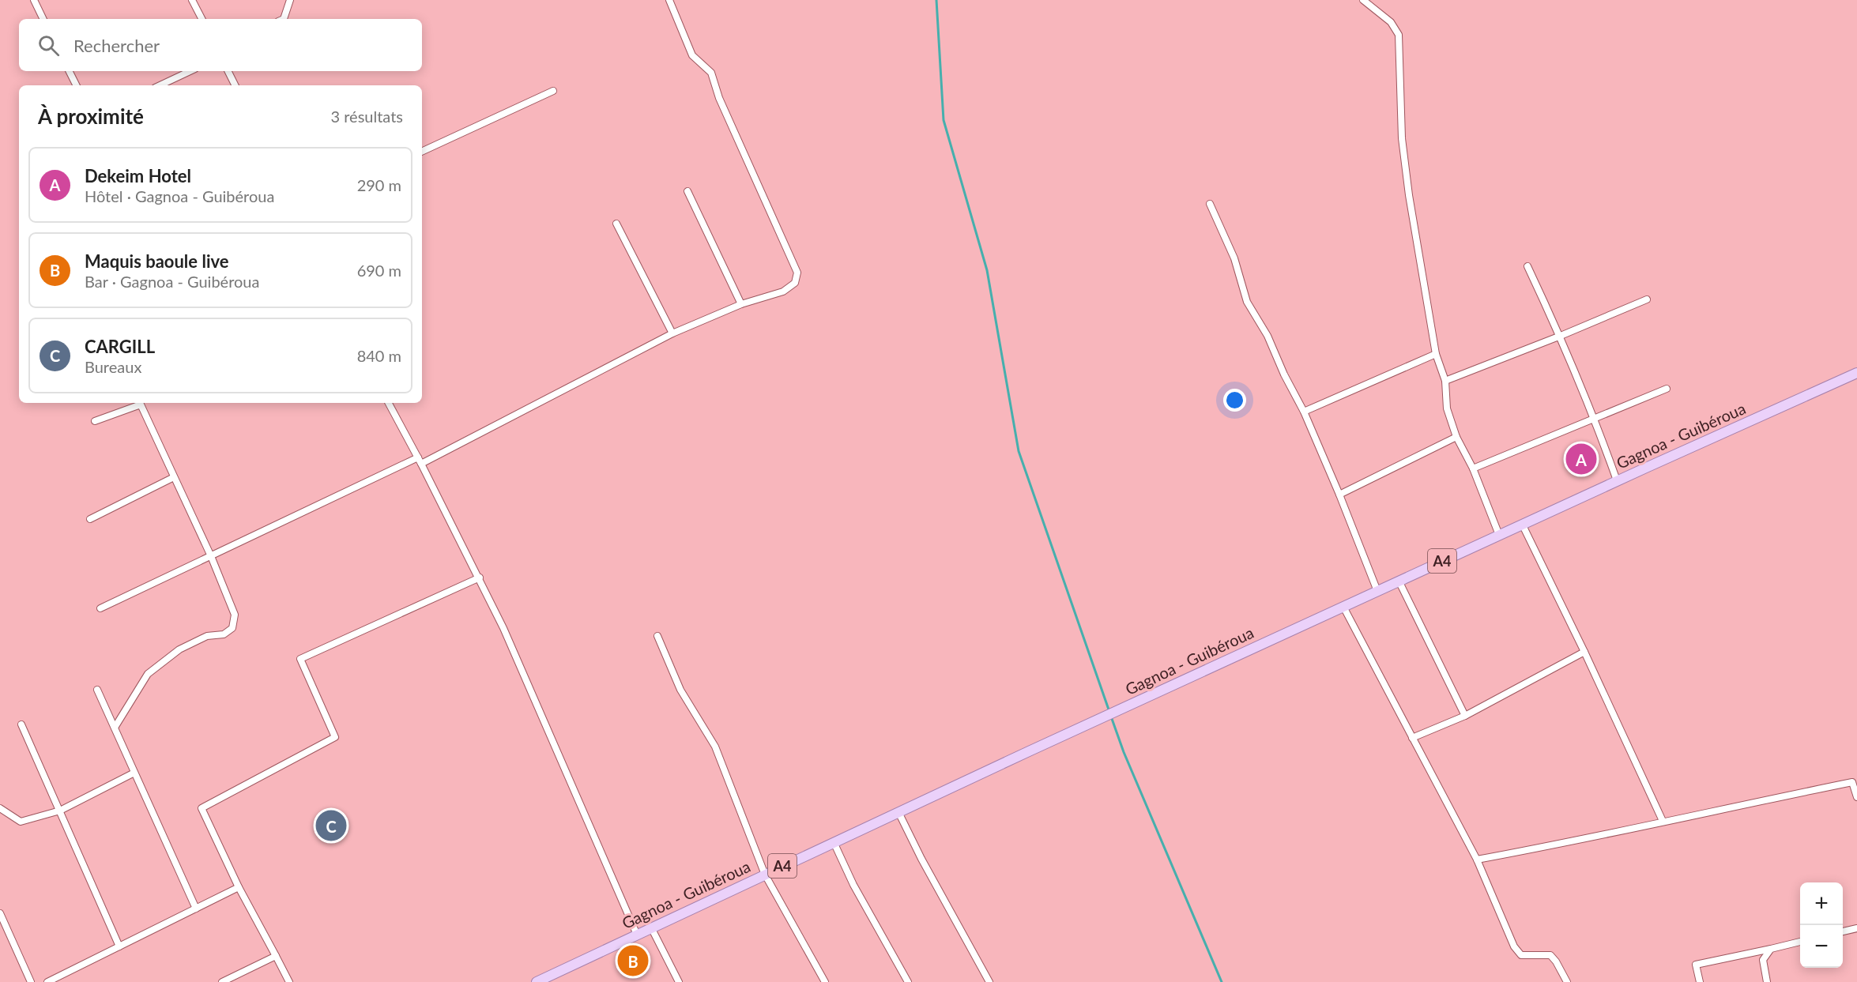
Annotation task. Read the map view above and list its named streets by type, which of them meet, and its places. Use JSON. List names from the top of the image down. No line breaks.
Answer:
{"streets":{"main road":["Gagnoa - Guibéroua","A4"]},"page":{"search":"Rechercher","heading":["À proximité","3 résultats"],"list":[{"mark":"A","name":"Dekeim Hotel","note":"Hôtel · Gagnoa - Guibéroua","value":"290 m"},{"mark":"B","name":"Maquis baoule live","note":"Bar · Gagnoa - Guibéroua","value":"690 m"},{"mark":"C","name":"CARGILL","note":"Bureaux","value":"840 m"}],"pins":["A","C","B"],"map_buttons":["+","−"]}}
